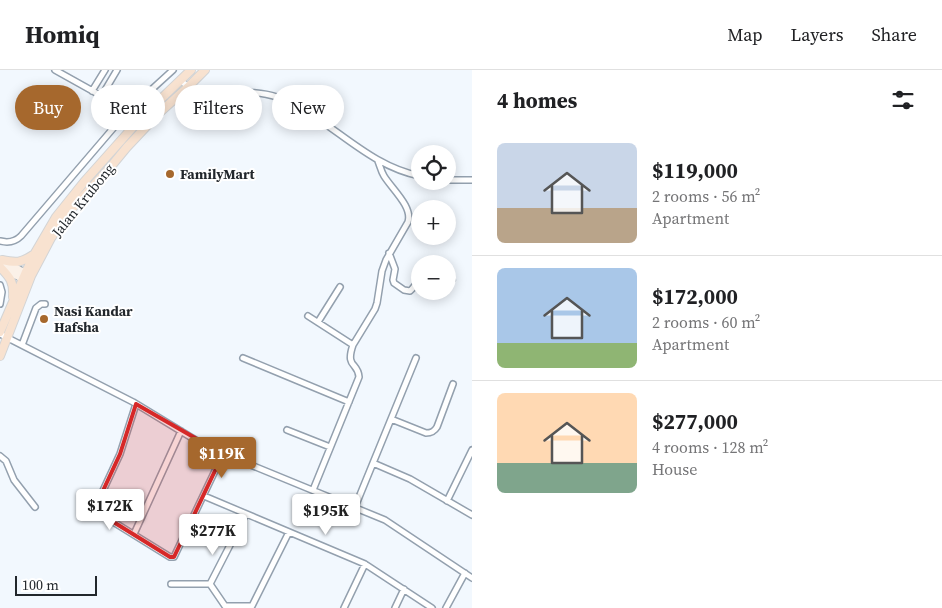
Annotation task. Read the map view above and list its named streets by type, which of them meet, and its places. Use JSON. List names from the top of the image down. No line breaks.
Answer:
{"streets":{"main road":["Jalan Krubong"]},"places":["FamilyMart","Nasi Kandar Hafsha"],"scale_bar":"100 m","page":{"header":"Homiq","nav":["Map","Layers","Share"],"heading":"4 homes","chip":["Buy","Rent","Filters","New"],"list":[{"name":"$119,000","note":"2 rooms · 56 m² · Apartment"},{"name":"$172,000","note":"2 rooms · 60 m² · Apartment"},{"name":"$277,000","note":"4 rooms · 128 m² · House"}],"map_buttons":["+","−"],"price":["$119K","$172K","$195K","$277K"],"scale":"100 m"}}
